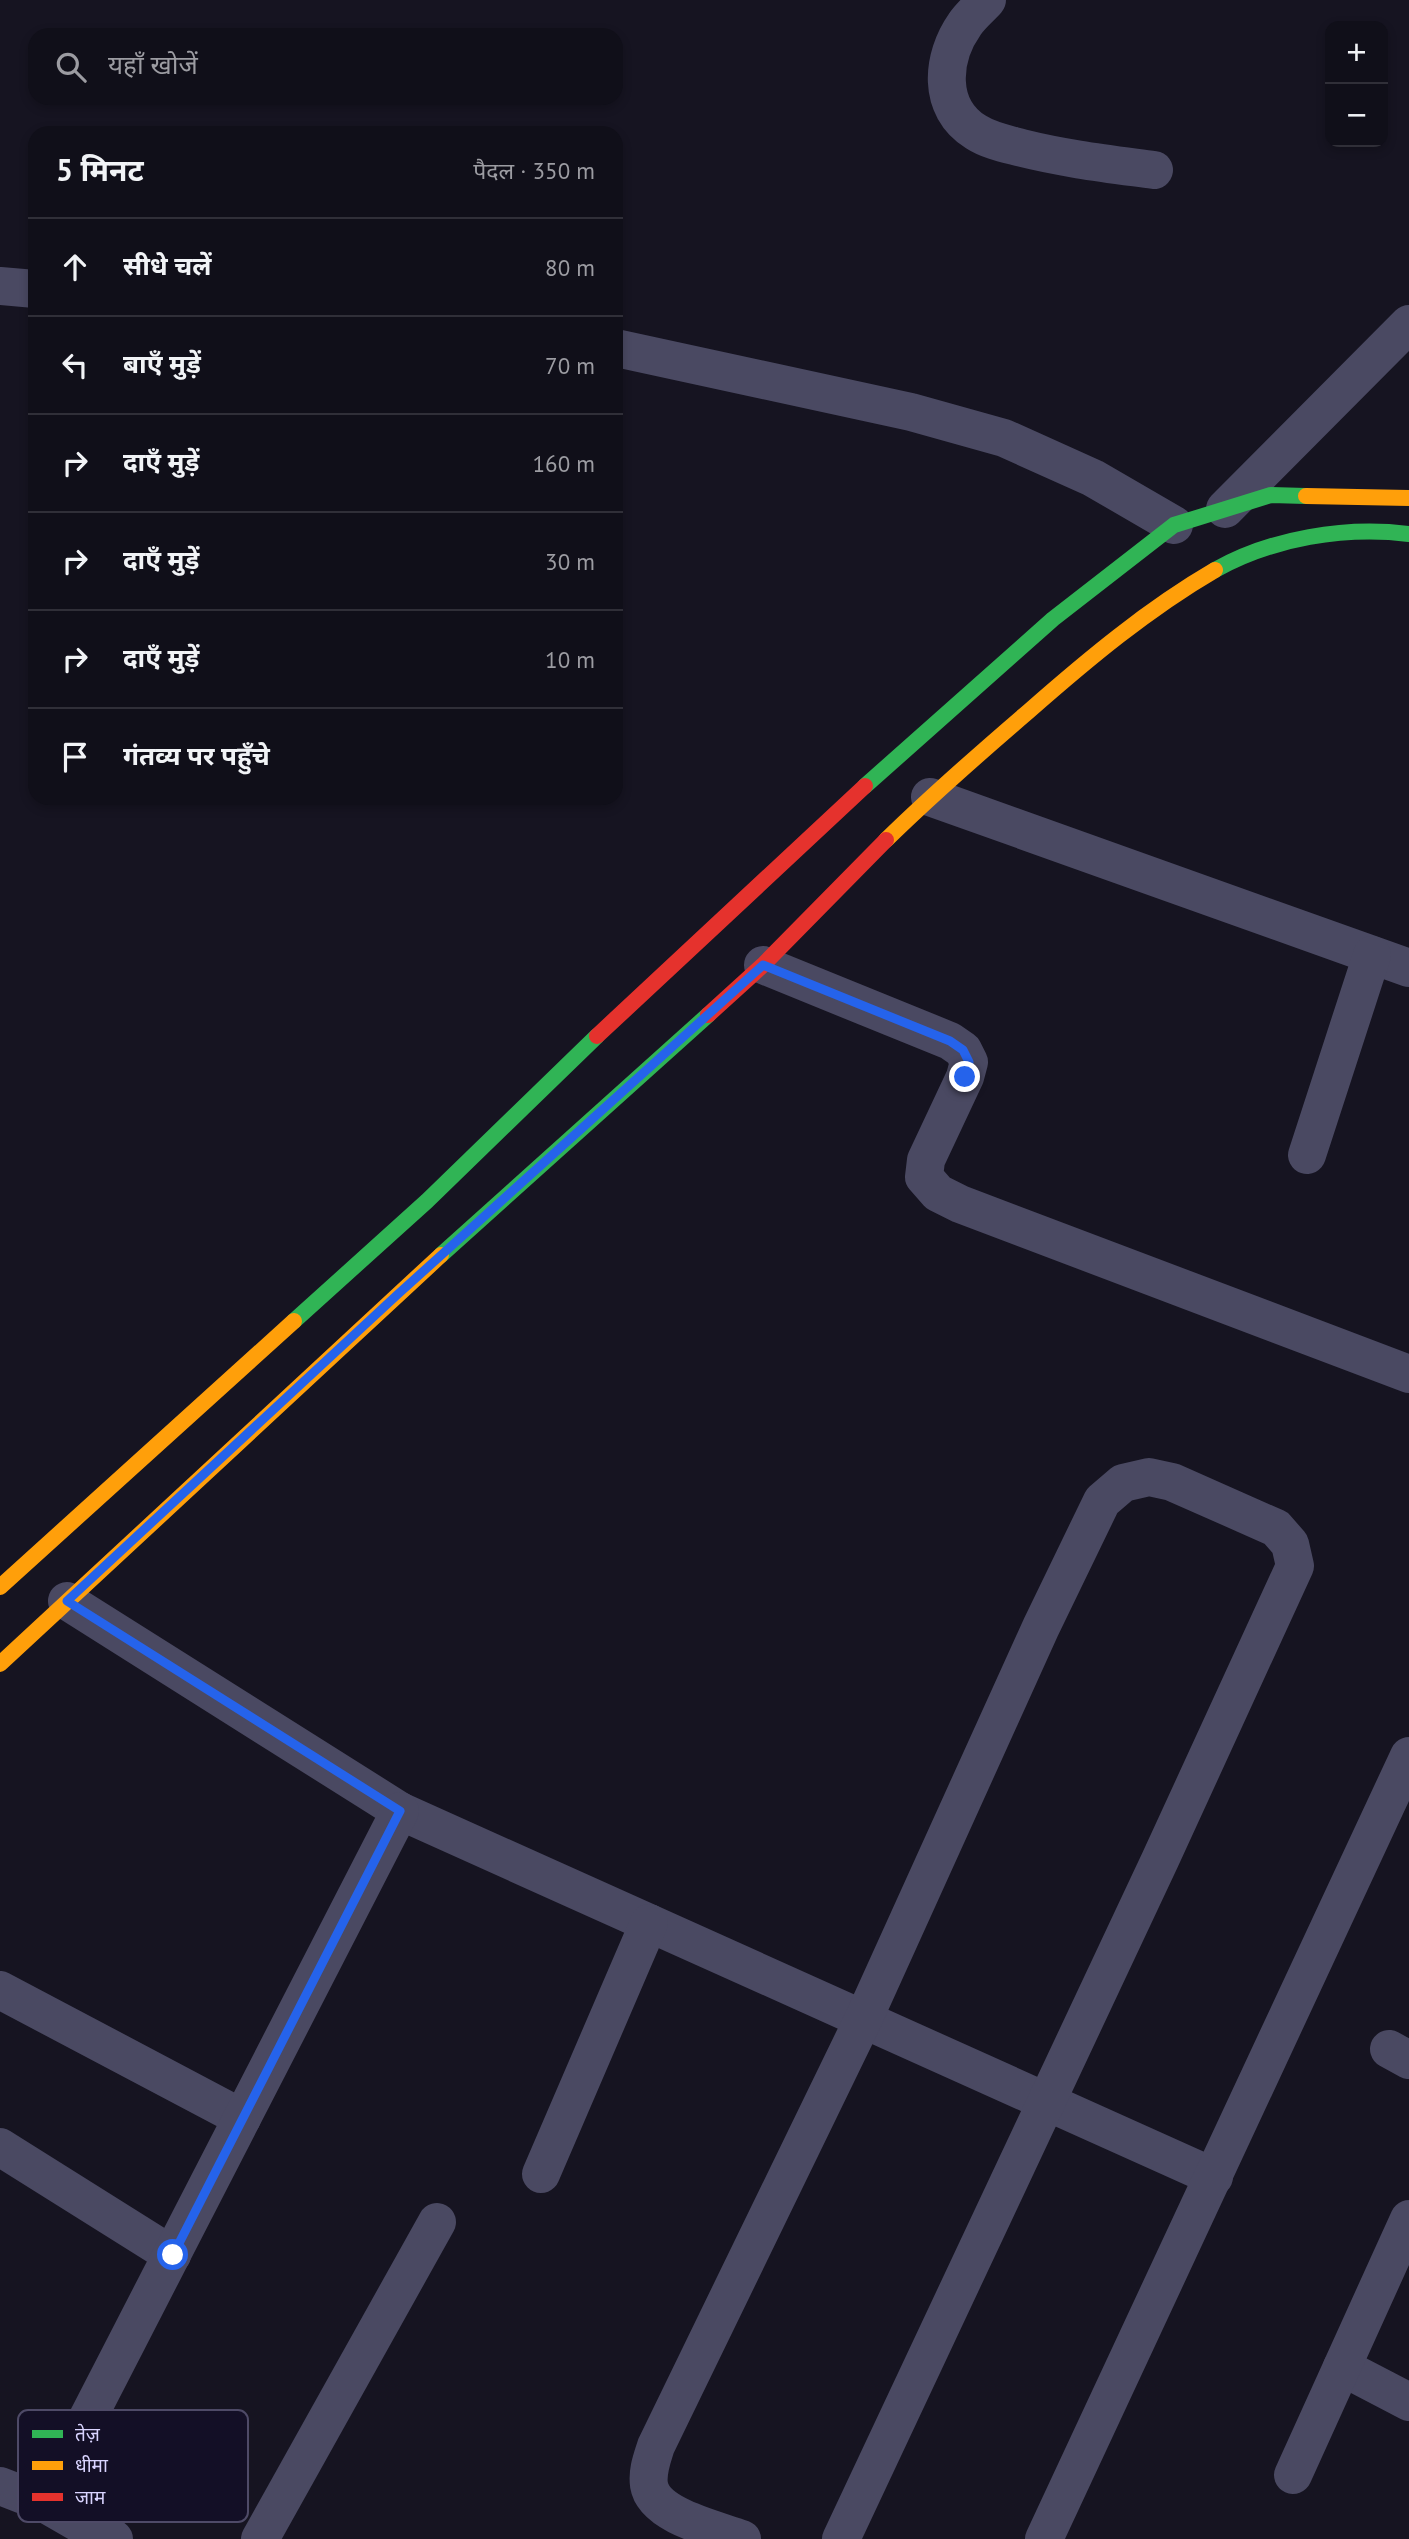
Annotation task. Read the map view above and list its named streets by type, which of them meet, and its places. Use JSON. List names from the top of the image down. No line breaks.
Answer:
{"legend":["तेज़","धीमा","जाम"],"page":{"map_buttons":["+","−"],"search":"यहाँ खोजें","heading":["5 मिनट","पैदल · 350 m"],"list":[["सीधे चलें","80 m"],["बाएँ मुड़ें","70 m"],["दाएँ मुड़ें","160 m"],["दाएँ मुड़ें","30 m"],["दाएँ मुड़ें","10 m"],"गंतव्य पर पहुँचे"]}}
